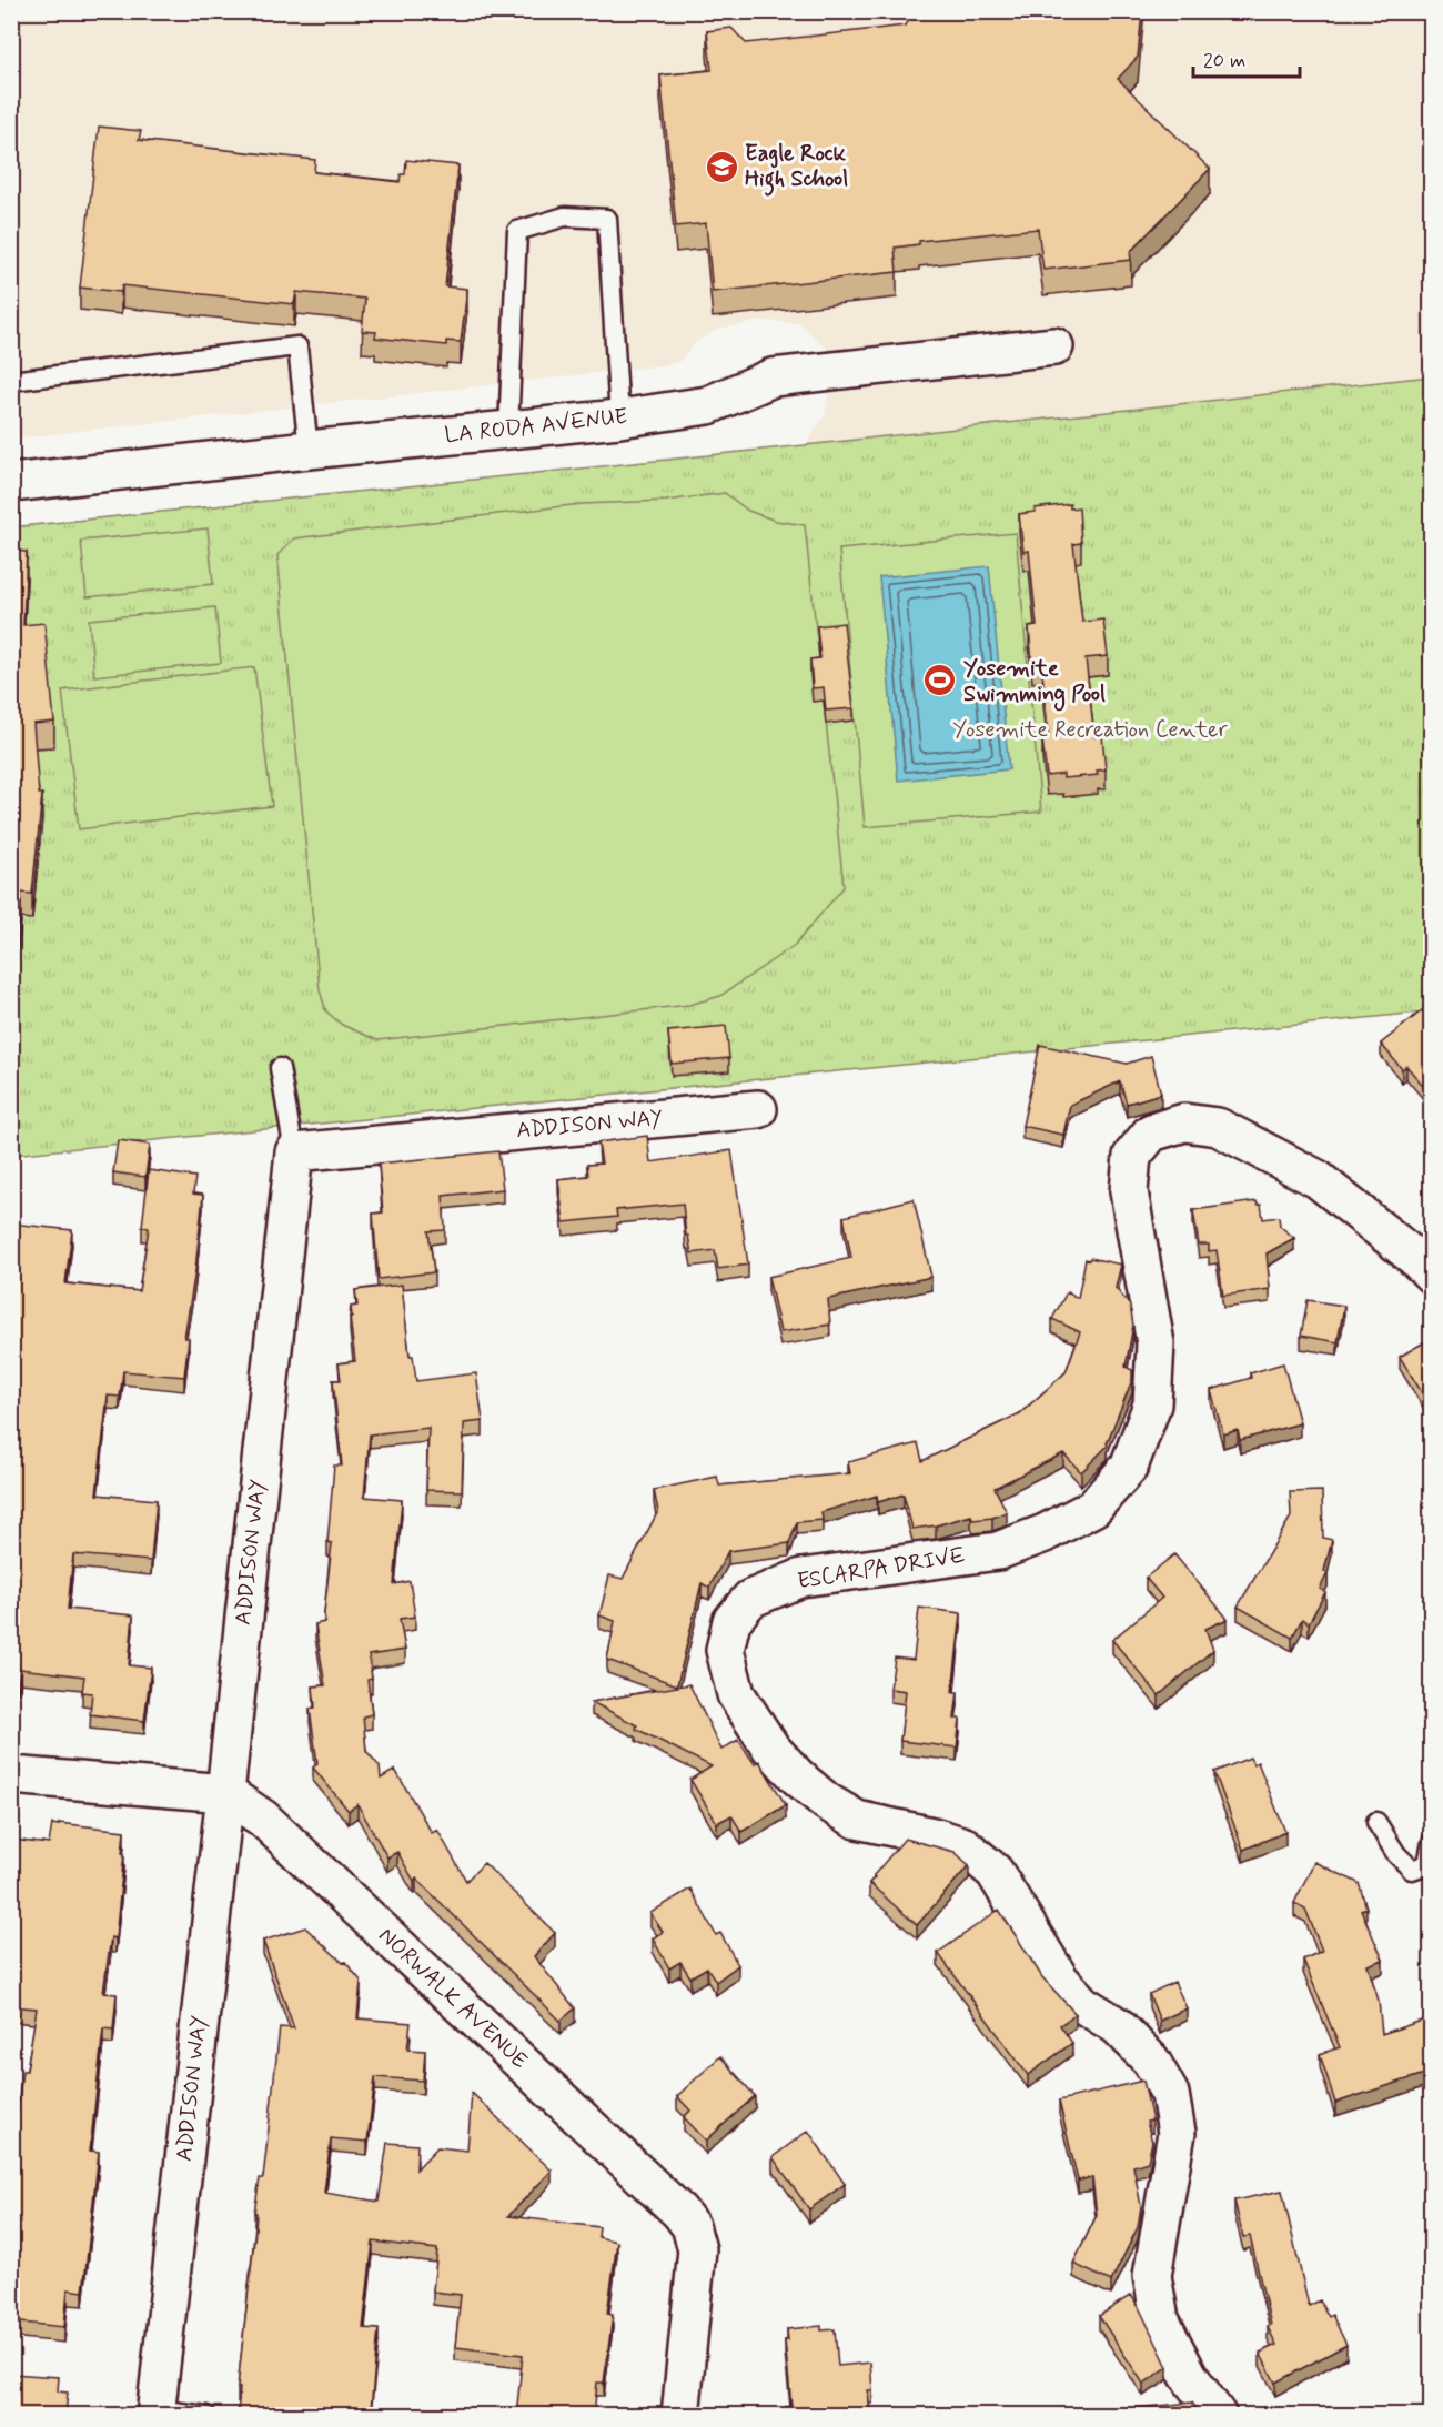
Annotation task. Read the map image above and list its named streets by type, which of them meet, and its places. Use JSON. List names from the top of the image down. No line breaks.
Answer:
{"streets":{"street":["LA RODA AVENUE","ADDISON WAY","ESCARPA DRIVE","NORWALK AVENUE"]},"crossings":[["ADDISON WAY","NORWALK AVENUE"]],"parks":["Yosemite Recreation Center"],"places":{"school or university":["Eagle Rock High School"],"sports":["Yosemite Swimming Pool"]},"scale_bar":"20 m"}
